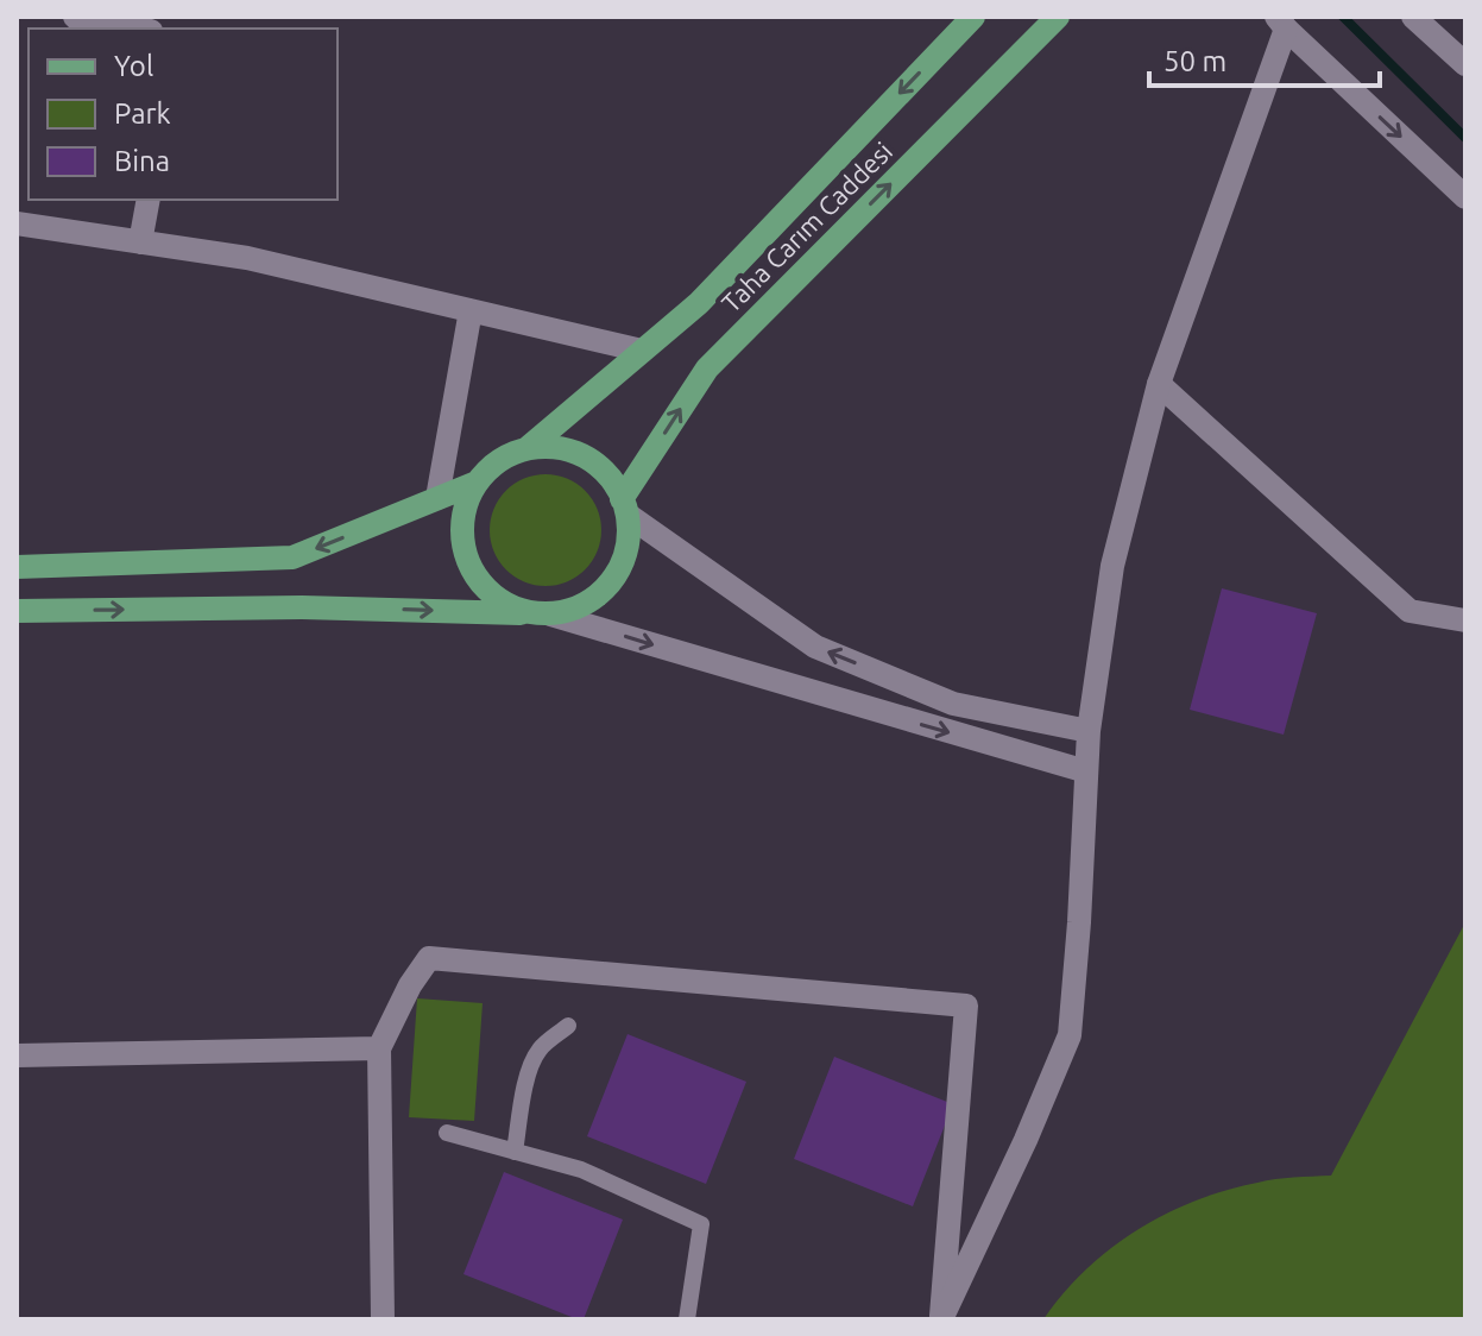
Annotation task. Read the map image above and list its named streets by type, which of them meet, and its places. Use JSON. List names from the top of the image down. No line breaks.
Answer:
{"streets":{"main road":["Taha Carım Caddesi"]},"legend":["Yol","Park","Bina"],"scale_bar":"50 m"}
